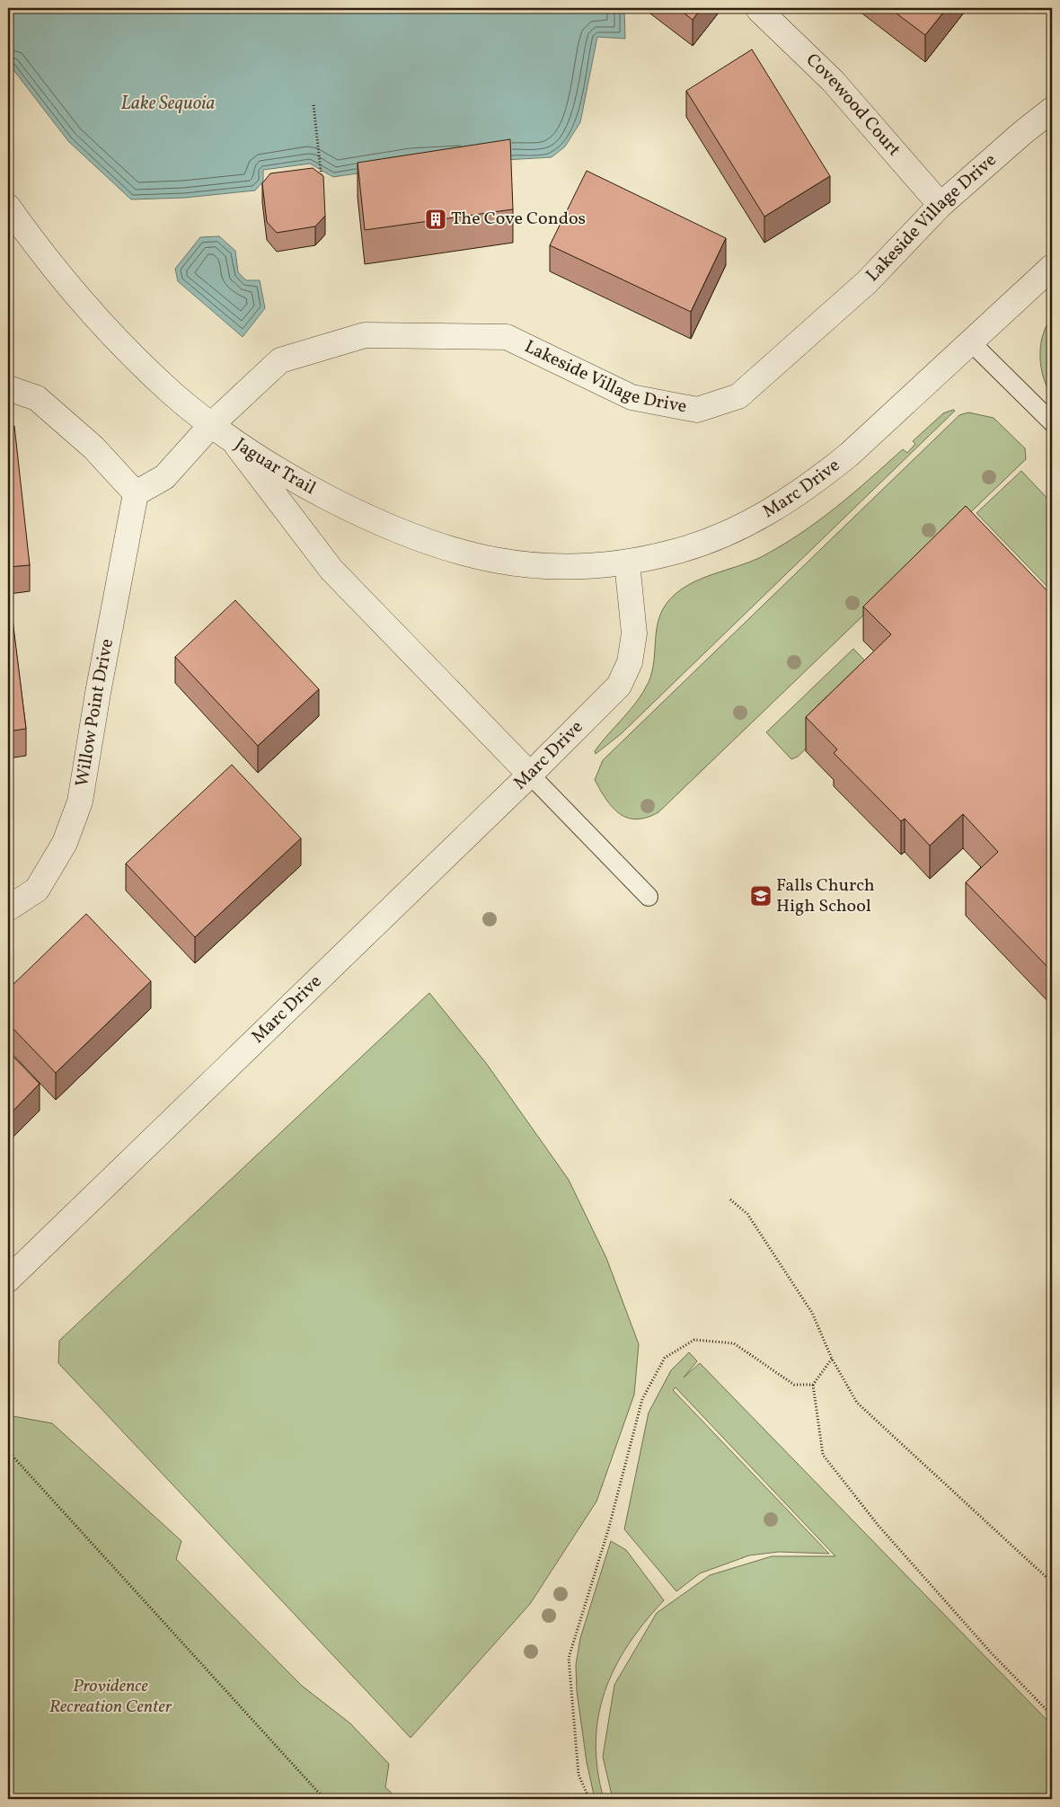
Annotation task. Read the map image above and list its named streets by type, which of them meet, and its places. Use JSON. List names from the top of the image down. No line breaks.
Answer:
{"streets":{"street":["Covewood Court","Lakeside Village Drive","Jaguar Trail","Marc Drive","Willow Point Drive"]},"crossings":[["Covewood Court","Lakeside Village Drive"],["Lakeside Village Drive","Jaguar Trail"],["Jaguar Trail","Marc Drive"]],"water":["Lake Sequoia"],"parks":["Providence Recreation Center"],"places":{"building":["The Cove Condos"],"school or university":["Falls Church High School"]}}
